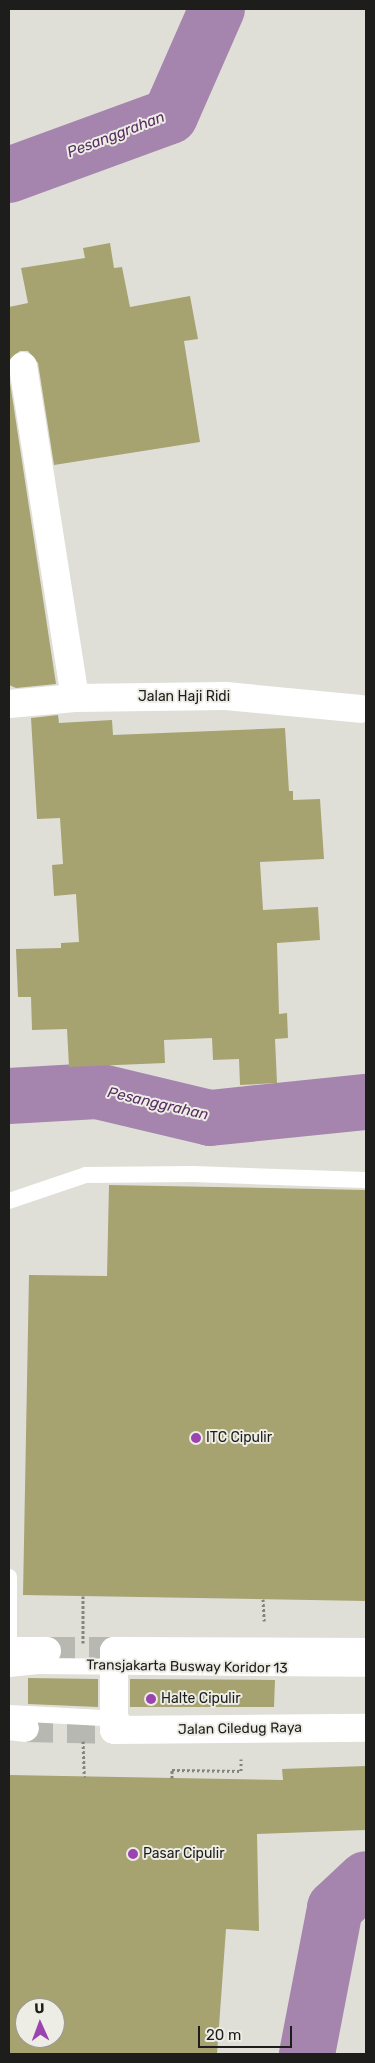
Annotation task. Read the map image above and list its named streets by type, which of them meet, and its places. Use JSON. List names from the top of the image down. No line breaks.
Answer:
{"streets":{"street":["Jalan Haji Ridi","Jalan Ciledug Raya"],"lane":["Transjakarta Busway Koridor 13"]},"water":["Pesanggrahan"],"places":["ITC Cipulir","Halte Cipulir","Pasar Cipulir"],"scale_bar":"20 m","north":"top"}
